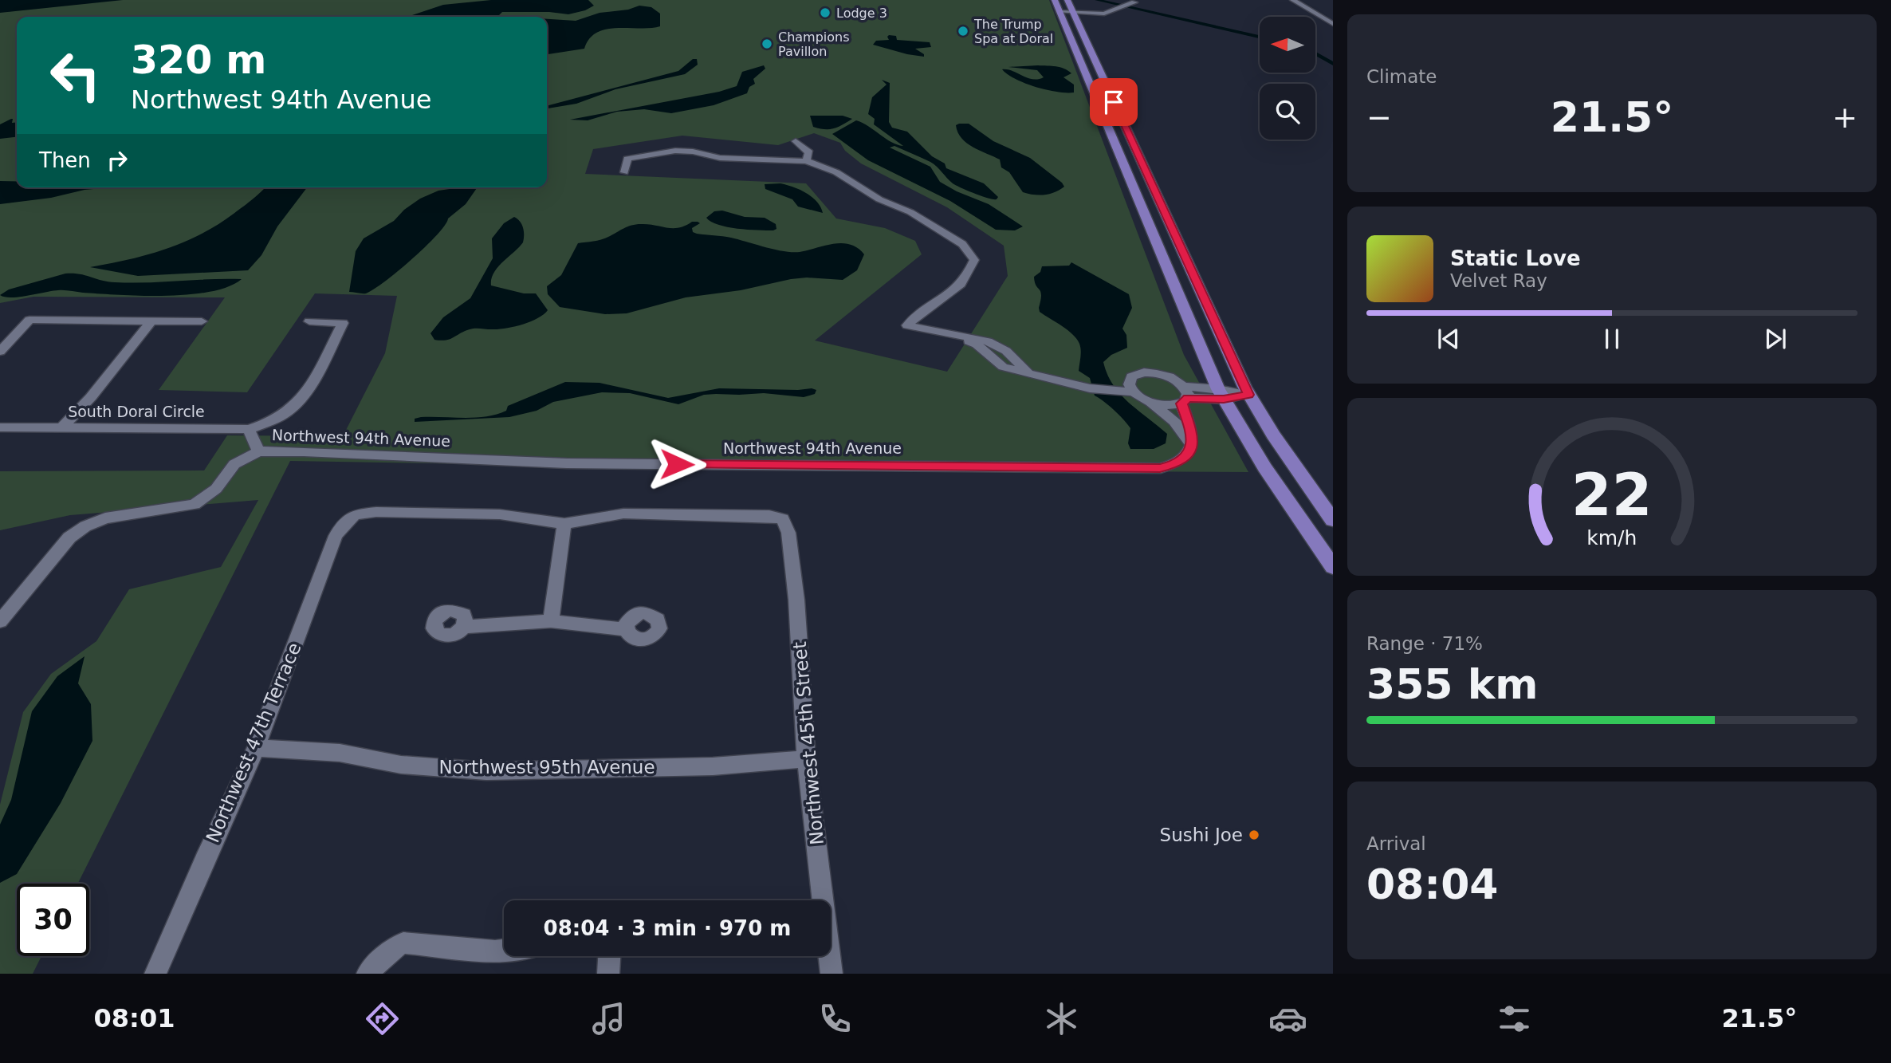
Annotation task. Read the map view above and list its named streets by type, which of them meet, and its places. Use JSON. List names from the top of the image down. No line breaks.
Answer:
{"streets":{"street":["South Doral Circle","Northwest 94th Avenue","Northwest 47th Terrace","Northwest 45th Street","Northwest 95th Avenue"]},"crossings":[["Northwest 47th Terrace","Northwest 45th Street"],["Northwest 47th Terrace","Northwest 95th Avenue"],["Northwest 45th Street","Northwest 95th Avenue"]],"places":["Lodge 3","The Trump Spa at Doral","Champions Pavillon","Sushi Joe"],"north":"left","page":{"tile":["Climate",["Range · 71%","355 km"],["Arrival","08:04"]],"turn":["320 m","Northwest 94th Avenue"],"heat":["−","21.5°","+"],"then":"Then","song":["Static Love","Velvet Ray"],"limit":"30","trip":"08:04 · 3 min · 970 m","tabs":["08:01","21.5°"],"gauge":["22","km/h"]}}
